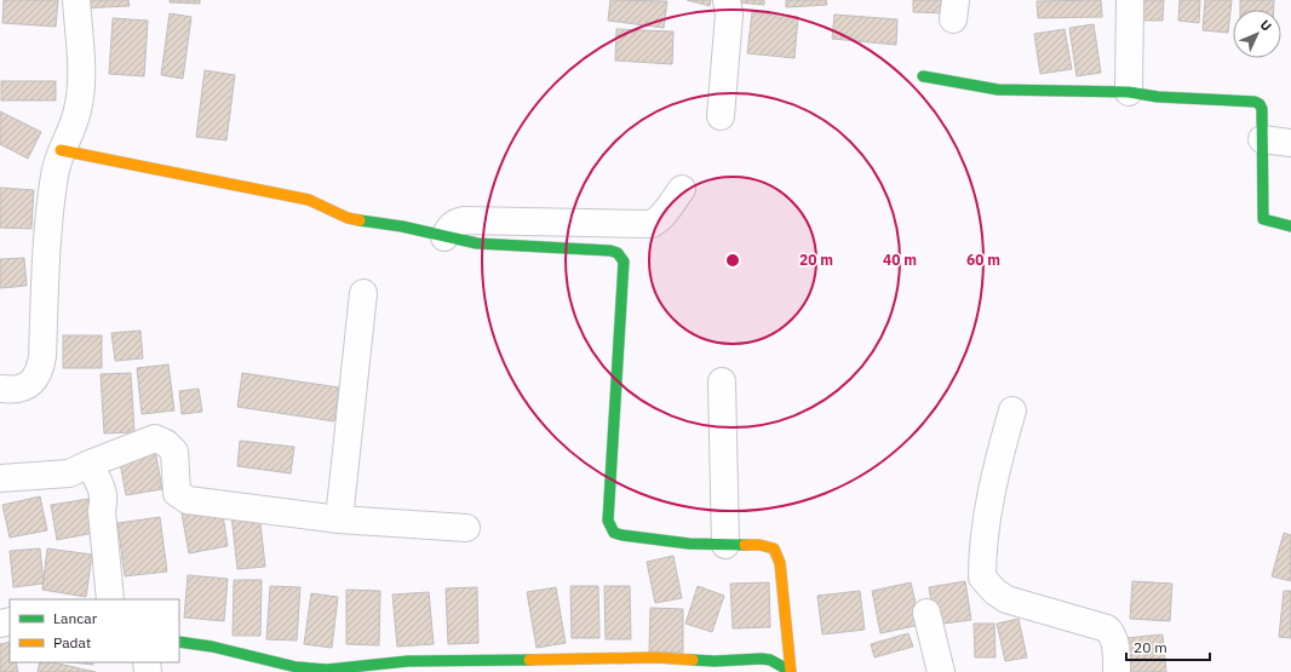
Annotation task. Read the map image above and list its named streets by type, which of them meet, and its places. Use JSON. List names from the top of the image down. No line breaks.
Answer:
{"legend":["Lancar","Padat"],"scale_bar":"20 m","north":"top right","rings":["20 m","40 m","60 m"]}
